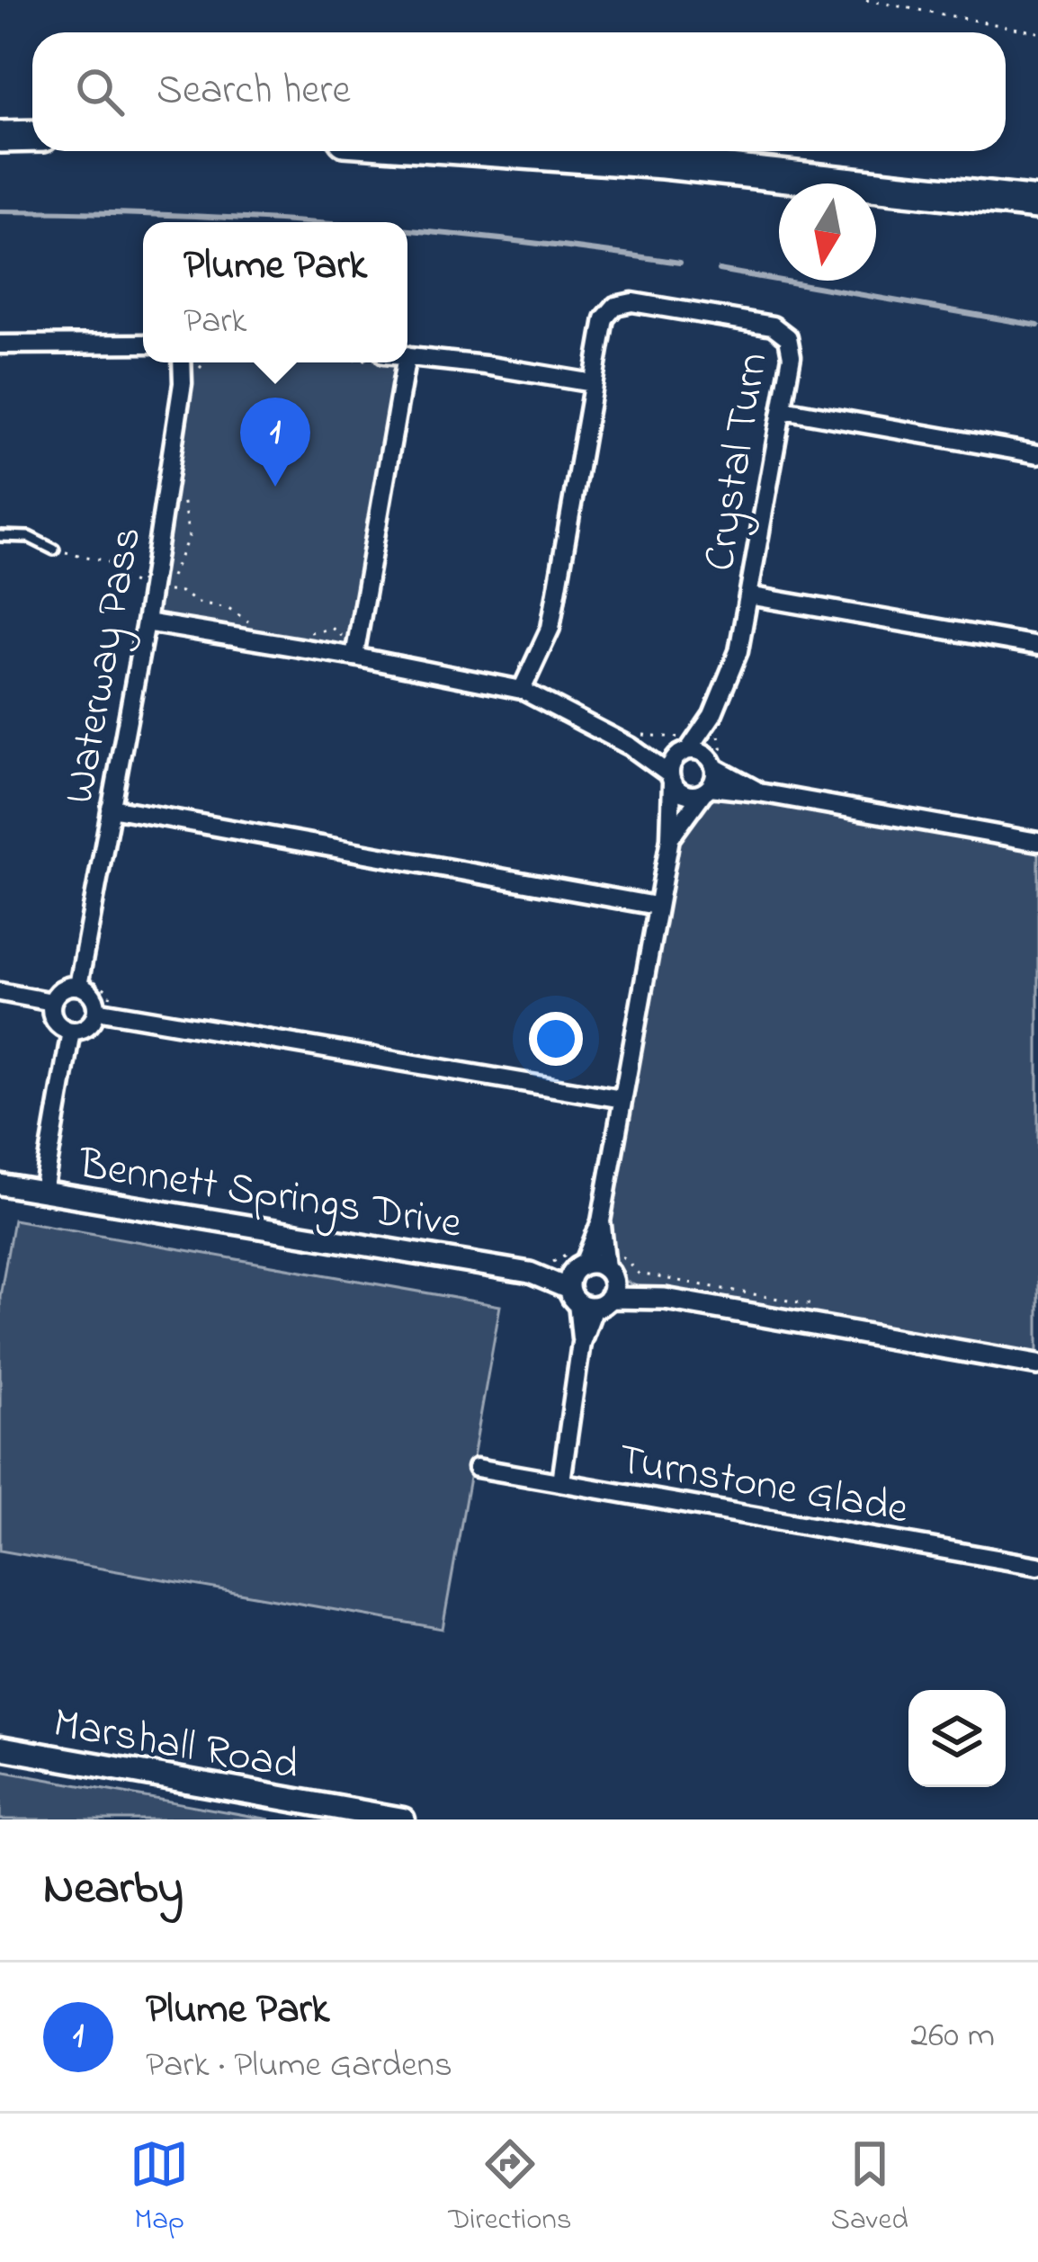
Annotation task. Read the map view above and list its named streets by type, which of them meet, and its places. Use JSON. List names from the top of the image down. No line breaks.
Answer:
{"streets":{"main road":["Marshall Road"],"street":["Crystal Turn","Waterway Pass","Bennett Springs Drive","Turnstone Glade"]},"north":"bottom","page":{"search":"Search here","popup":["Plume Park","Park"],"pins":"1","heading":"Nearby","list":[{"mark":"1","name":"Plume Park","note":"Park · Plume Gardens","value":"260 m"}],"nav":["Map","Directions","Saved"]}}
